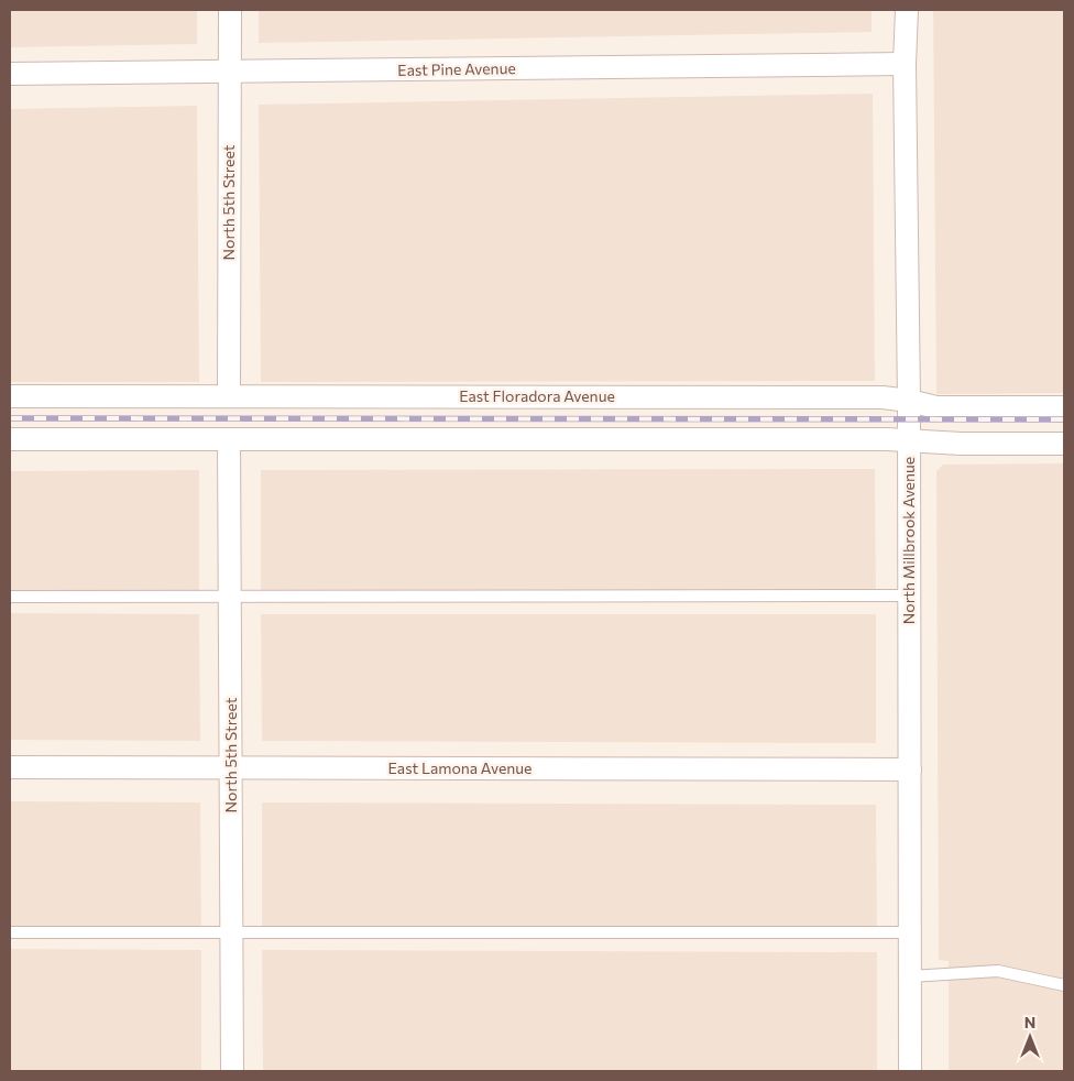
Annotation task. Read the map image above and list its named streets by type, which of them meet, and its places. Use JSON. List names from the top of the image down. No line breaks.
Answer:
{"streets":{"street":["East Pine Avenue","North 5th Street","East Floradora Avenue","North Millbrook Avenue","East Lamona Avenue"]},"crossings":[["East Pine Avenue","North 5th Street"],["East Pine Avenue","North Millbrook Avenue"],["North 5th Street","East Floradora Avenue"],["North 5th Street","East Lamona Avenue"],["East Floradora Avenue","North Millbrook Avenue"],["North Millbrook Avenue","East Lamona Avenue"]],"north":"top"}
